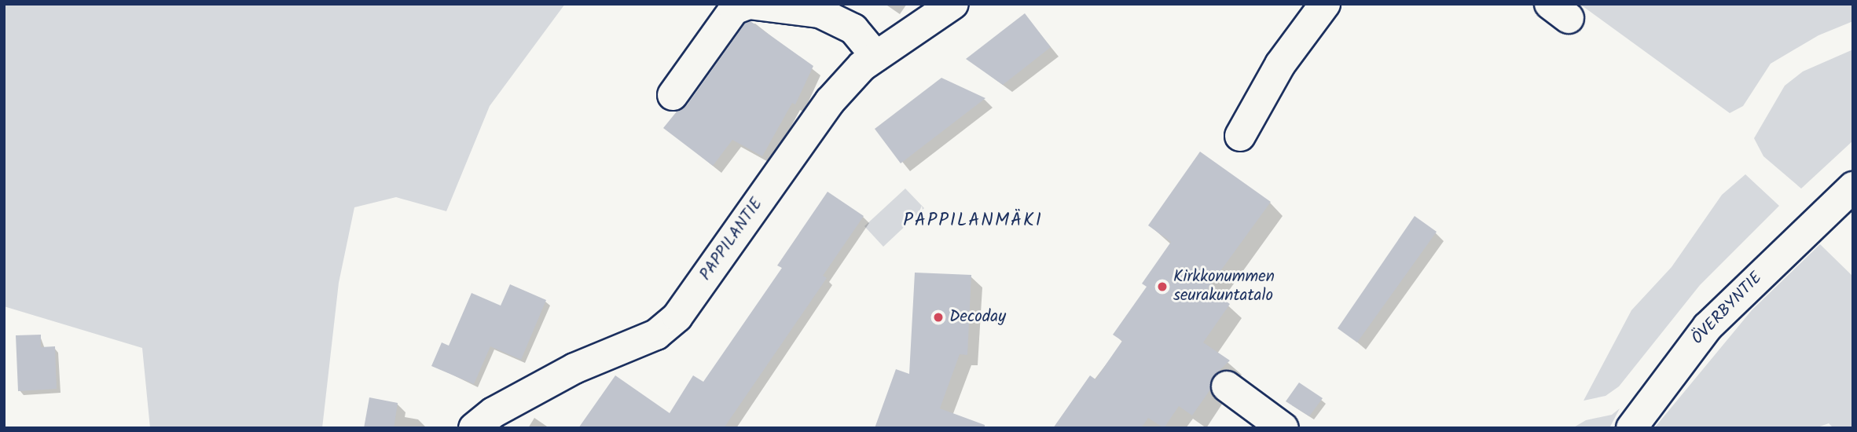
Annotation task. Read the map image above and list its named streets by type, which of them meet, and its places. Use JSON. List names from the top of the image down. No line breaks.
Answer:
{"streets":{"street":["PAPPILANTIE","ÖVERBYNTIE"]},"districts":["PAPPILANMÄKI"],"places":["Kirkkonummen seurakuntatalo","Decoday"]}
